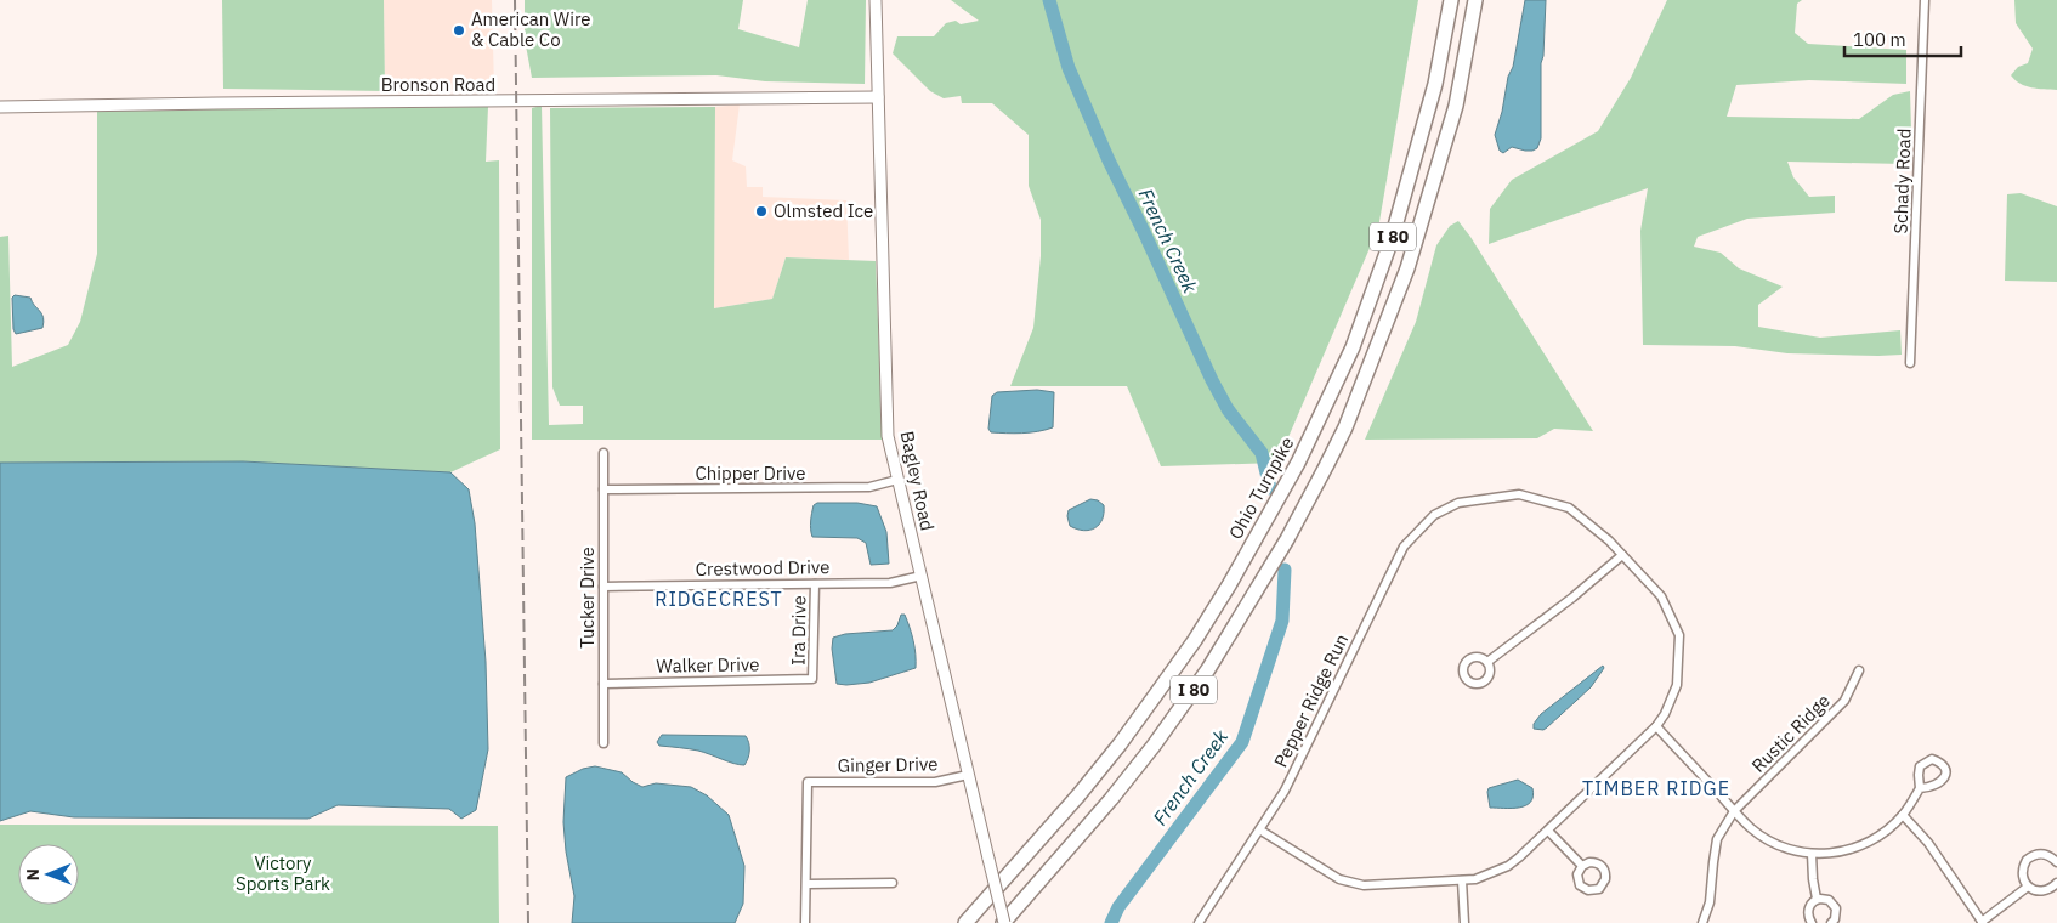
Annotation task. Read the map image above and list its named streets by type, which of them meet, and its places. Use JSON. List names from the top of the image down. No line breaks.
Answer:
{"streets":{"highway":["I 80","Ohio Turnpike"],"street":["Bronson Road","Schady Road","Chipper Drive","Bagley Road","Crestwood Drive","Tucker Drive","Ira Drive","Walker Drive","Pepper Ridge Run","Rustic Ridge","Ginger Drive"]},"crossings":[["Bronson Road","Bagley Road"],["I 80","Bagley Road"],["Chipper Drive","Bagley Road"],["Chipper Drive","Tucker Drive"],["Bagley Road","Crestwood Drive"],["Bagley Road","Ginger Drive"],["Crestwood Drive","Tucker Drive"],["Crestwood Drive","Ira Drive"],["Tucker Drive","Walker Drive"],["Ira Drive","Walker Drive"]],"districts":["RIDGECREST","TIMBER RIDGE"],"water":["French Creek"],"parks":["Victory Sports Park"],"places":["American Wire & Cable Co","Olmsted Ice"],"scale_bar":"100 m","north":"left"}
